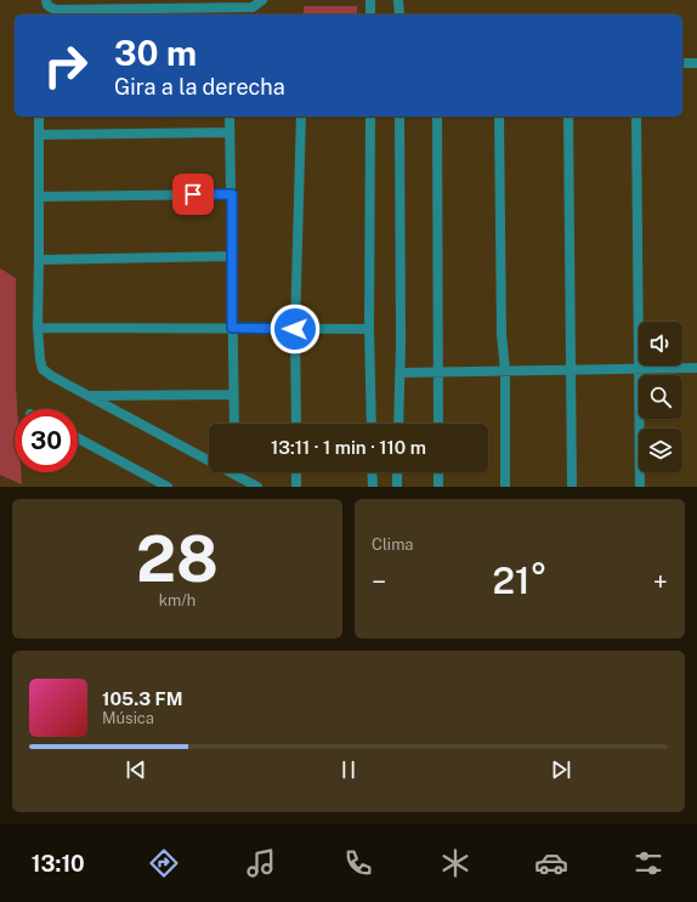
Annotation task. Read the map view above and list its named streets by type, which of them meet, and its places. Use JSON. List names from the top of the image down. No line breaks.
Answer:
{"page":{"turn":["30 m","Gira a la derecha"],"limit":"30","trip":"13:11 · 1 min · 110 m","tile":[["28","km/h"],"Clima"],"heat":["−","21°","+"],"song":["105.3 FM","Música"],"tabs":"13:10"}}
